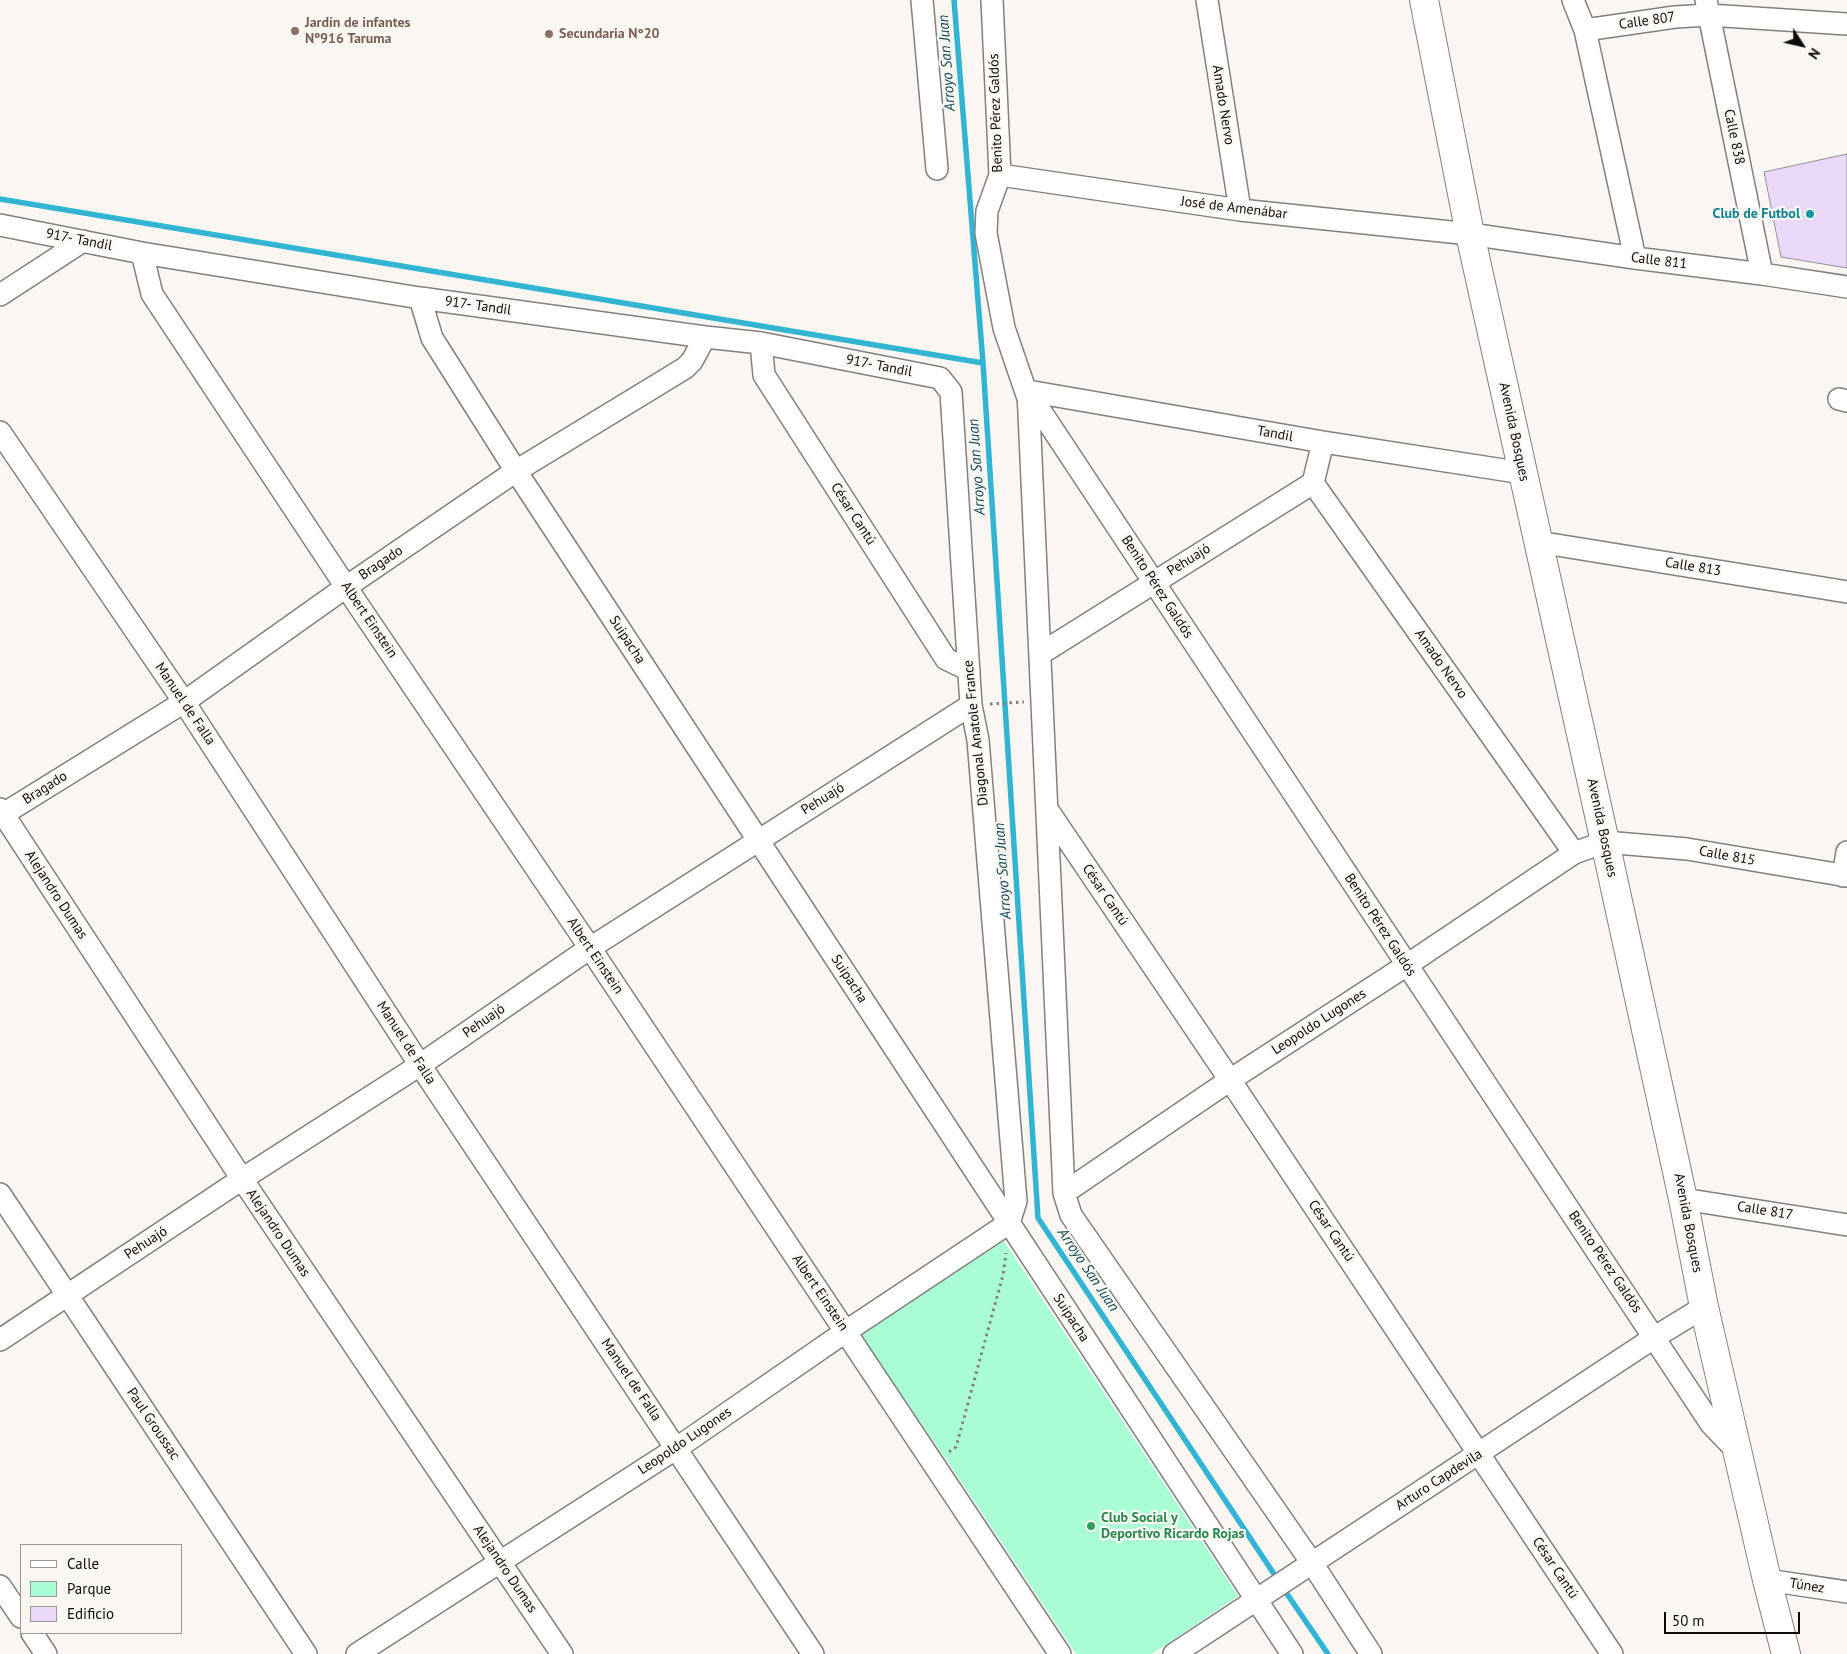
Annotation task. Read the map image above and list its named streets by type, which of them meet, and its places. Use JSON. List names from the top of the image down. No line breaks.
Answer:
{"streets":{"main road":["Avenida Bosques"],"street":["Calle 807","Amado Nervo","Benito Pérez Galdós","Calle 838","José de Amenábar","917- Tandil","Calle 811","Tandil","César Cantú","Pehuajó","Bragado","Calle 813","Albert Einstein","Suipacha","Manuel de Falla","Diagonal Anatole France","Calle 815","Alejandro Dumas","Leopoldo Lugones","Calle 817","Paul Groussac","Arturo Capdevila","Túnez"]},"crossings":[["Calle 807","Calle 838"],["Amado Nervo","José de Amenábar"],["Amado Nervo","Pehuajó"],["Amado Nervo","Leopoldo Lugones"],["Benito Pérez Galdós","José de Amenábar"],["Benito Pérez Galdós","Avenida Bosques"],["Benito Pérez Galdós","Tandil"],["Benito Pérez Galdós","Pehuajó"],["Benito Pérez Galdós","Leopoldo Lugones"],["Benito Pérez Galdós","Arturo Capdevila"],["Calle 838","Calle 811"],["José de Amenábar","Calle 811"],["José de Amenábar","Avenida Bosques"],["917- Tandil","César Cantú"],["917- Tandil","Bragado"],["917- Tandil","Albert Einstein"],["917- Tandil","Suipacha"],["917- Tandil","Diagonal Anatole France"],["Calle 811","Avenida Bosques"],["Avenida Bosques","Tandil"],["Avenida Bosques","Calle 813"],["Avenida Bosques","Calle 815"],["Avenida Bosques","Calle 817"],["Avenida Bosques","Arturo Capdevila"],["Avenida Bosques","Túnez"],["César Cantú","Diagonal Anatole France"],["César Cantú","Leopoldo Lugones"],["César Cantú","Arturo Capdevila"],["Pehuajó","Albert Einstein"],["Pehuajó","Suipacha"],["Pehuajó","Manuel de Falla"],["Pehuajó","Diagonal Anatole France"],["Pehuajó","Alejandro Dumas"],["Pehuajó","Paul Groussac"],["Bragado","Albert Einstein"],["Bragado","Suipacha"],["Bragado","Manuel de Falla"],["Bragado","Alejandro Dumas"],["Albert Einstein","Leopoldo Lugones"],["Suipacha","Diagonal Anatole France"],["Suipacha","Leopoldo Lugones"],["Suipacha","Arturo Capdevila"],["Manuel de Falla","Leopoldo Lugones"],["Diagonal Anatole France","Leopoldo Lugones"],["Alejandro Dumas","Leopoldo Lugones"]],"water":["Arroyo San Juan"],"places":["Jardín de infantes Nº916 Taruma","Secundaria N°20","Club de Futbol","Club Social y Deportivo Ricardo Rojas"],"legend":["Calle","Parque","Edificio"],"scale_bar":"50 m","north":"bottom right"}
